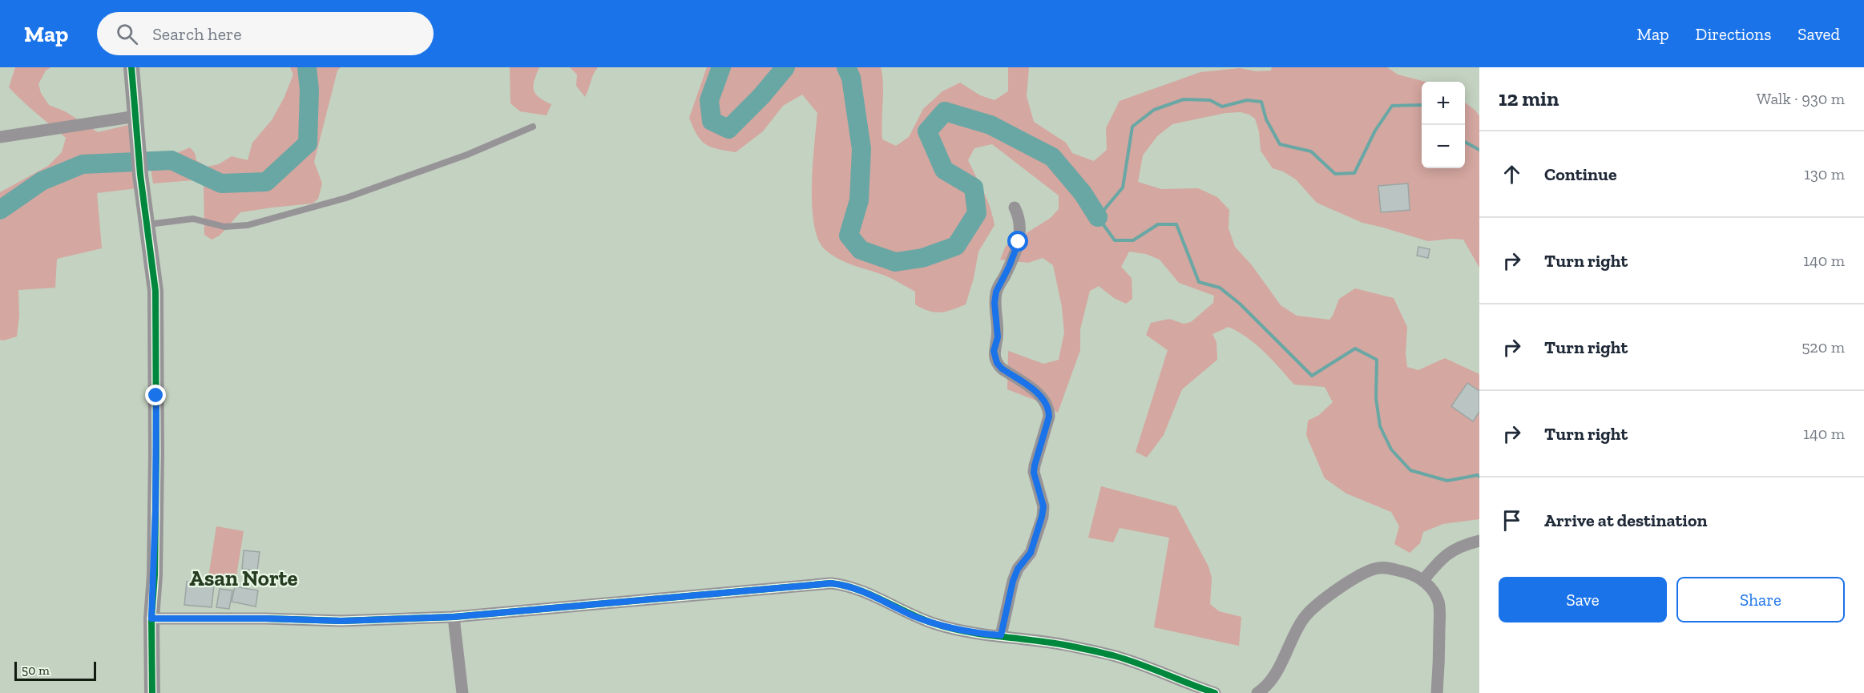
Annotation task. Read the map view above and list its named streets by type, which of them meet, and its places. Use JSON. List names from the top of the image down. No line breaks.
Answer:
{"districts":["Asan Norte"],"scale_bar":"50 m","page":{"header":"Map","search":"Search here","nav":["Map","Directions","Saved"],"heading":["12 min","Walk · 930 m"],"map_buttons":["+","−"],"list":[["Continue","130 m"],["Turn right","140 m"],["Turn right","520 m"],["Turn right","140 m"],"Arrive at destination"],"buttons":["Save","Share"],"scale":"50 m"}}
